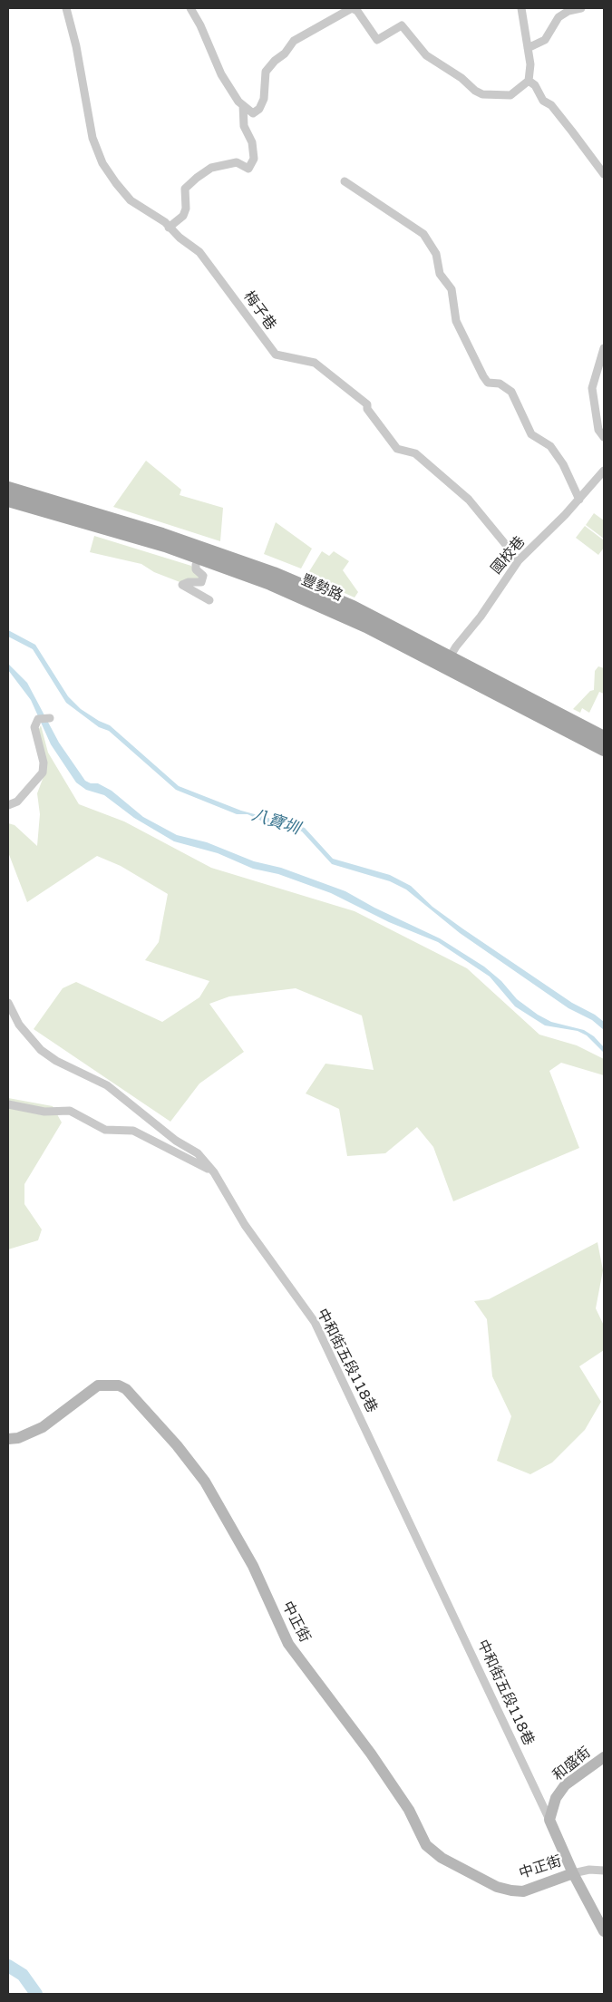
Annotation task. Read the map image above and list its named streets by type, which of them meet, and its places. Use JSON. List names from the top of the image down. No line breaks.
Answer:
{"streets":{"main road":["豐勢路"],"street":["梅子巷","國校巷","中和街五段118巷","中正街","和盛街"]},"crossings":[["梅子巷","國校巷"],["國校巷","豐勢路"],["中和街五段118巷","和盛街"]],"water":["八寶圳"]}
